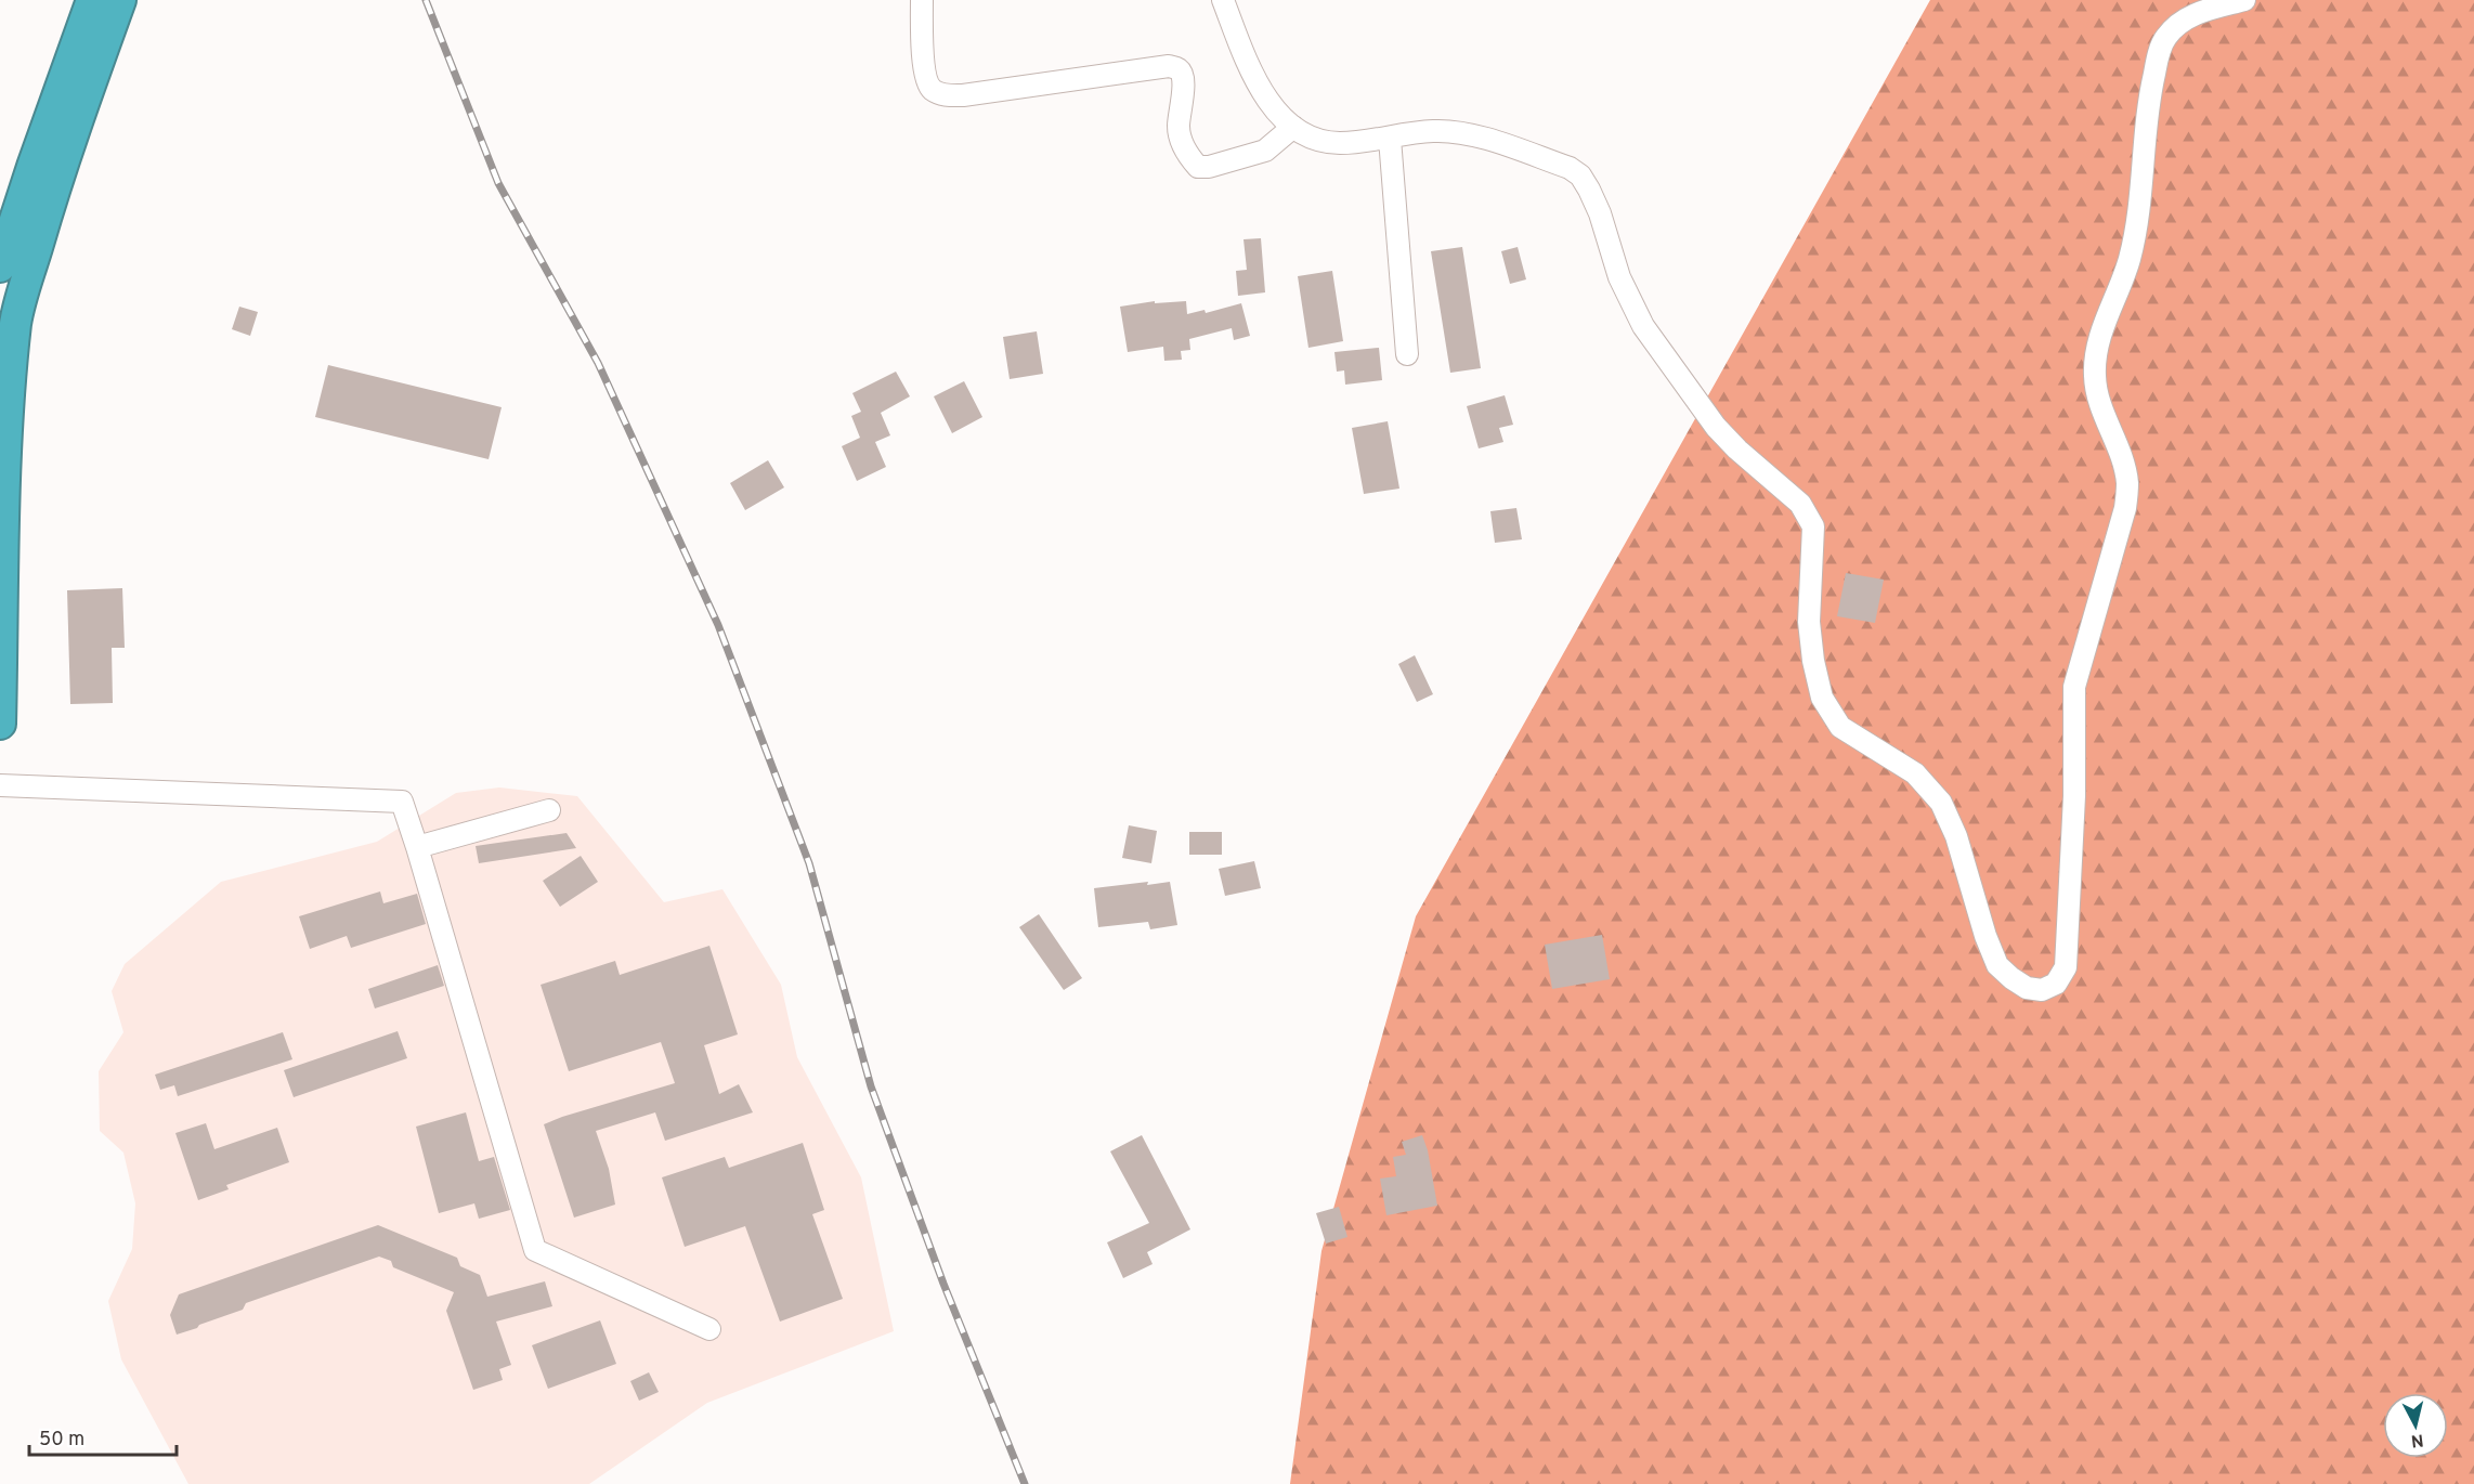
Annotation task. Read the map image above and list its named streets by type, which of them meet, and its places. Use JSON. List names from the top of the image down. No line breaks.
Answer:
{"scale_bar":"50 m","north":"bottom"}
